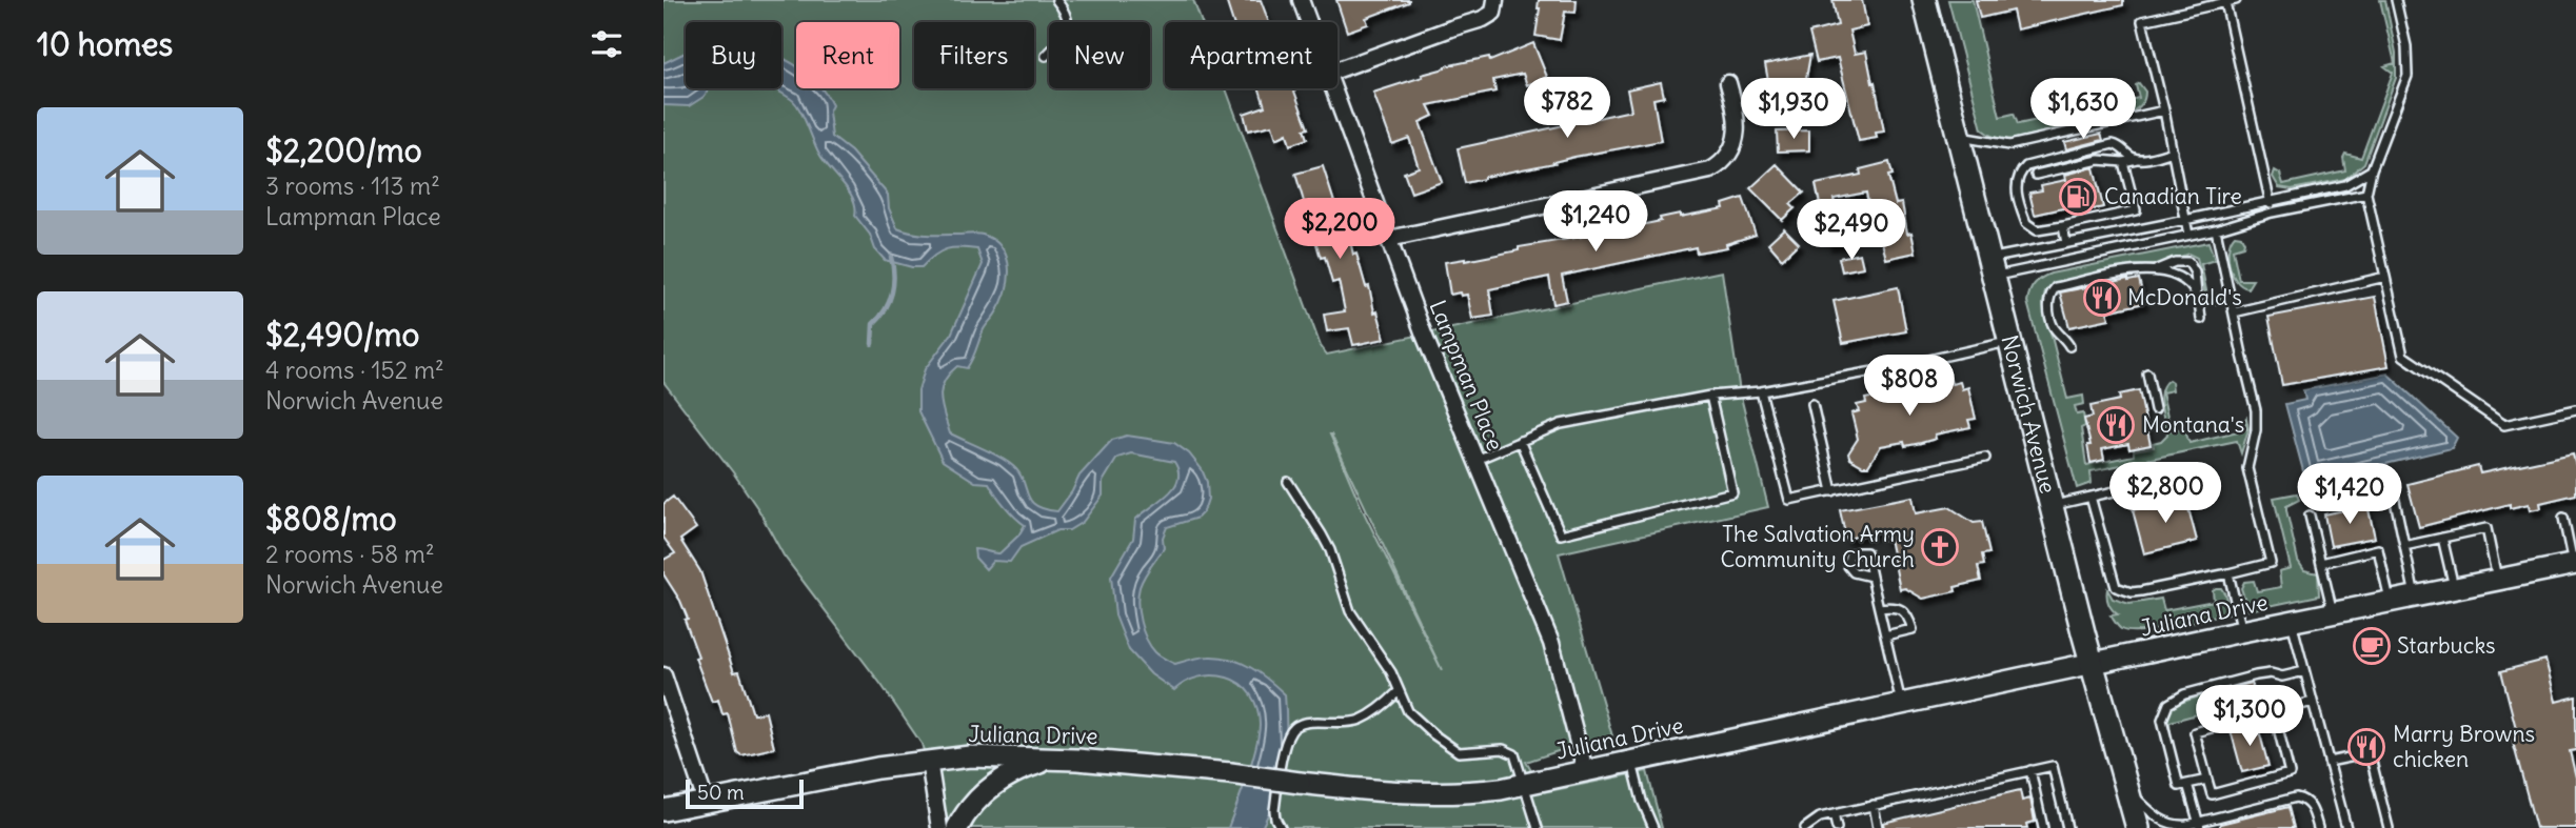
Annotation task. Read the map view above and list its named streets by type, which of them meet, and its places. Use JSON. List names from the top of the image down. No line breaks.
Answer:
{"streets":{"main road":["Norwich Avenue"],"street":["Lampman Place","Juliana Drive"]},"crossings":[["Lampman Place","Juliana Drive"],["Norwich Avenue","Juliana Drive"]],"places":{"fuel station":["Canadian Tire"],"restaurant":["McDonald's","Montana's","Marry Browns chicken"],"church":["The Salvation Army Community Church"],"cafe":["Starbucks"]},"scale_bar":"50 m","page":{"heading":"10 homes","chip":["Buy","Rent","Filters","New","Apartment"],"price":["$782","$1,930","$1,630","$1,240","$2,200","$2,490","$808","$2,800","$1,420","$1,300"],"list":[{"name":"$2,200/mo","note":"3 rooms · 113 m² · Lampman Place"},{"name":"$2,490/mo","note":"4 rooms · 152 m² · Norwich Avenue"},{"name":"$808/mo","note":"2 rooms · 58 m² · Norwich Avenue"}],"scale":"50 m"}}
